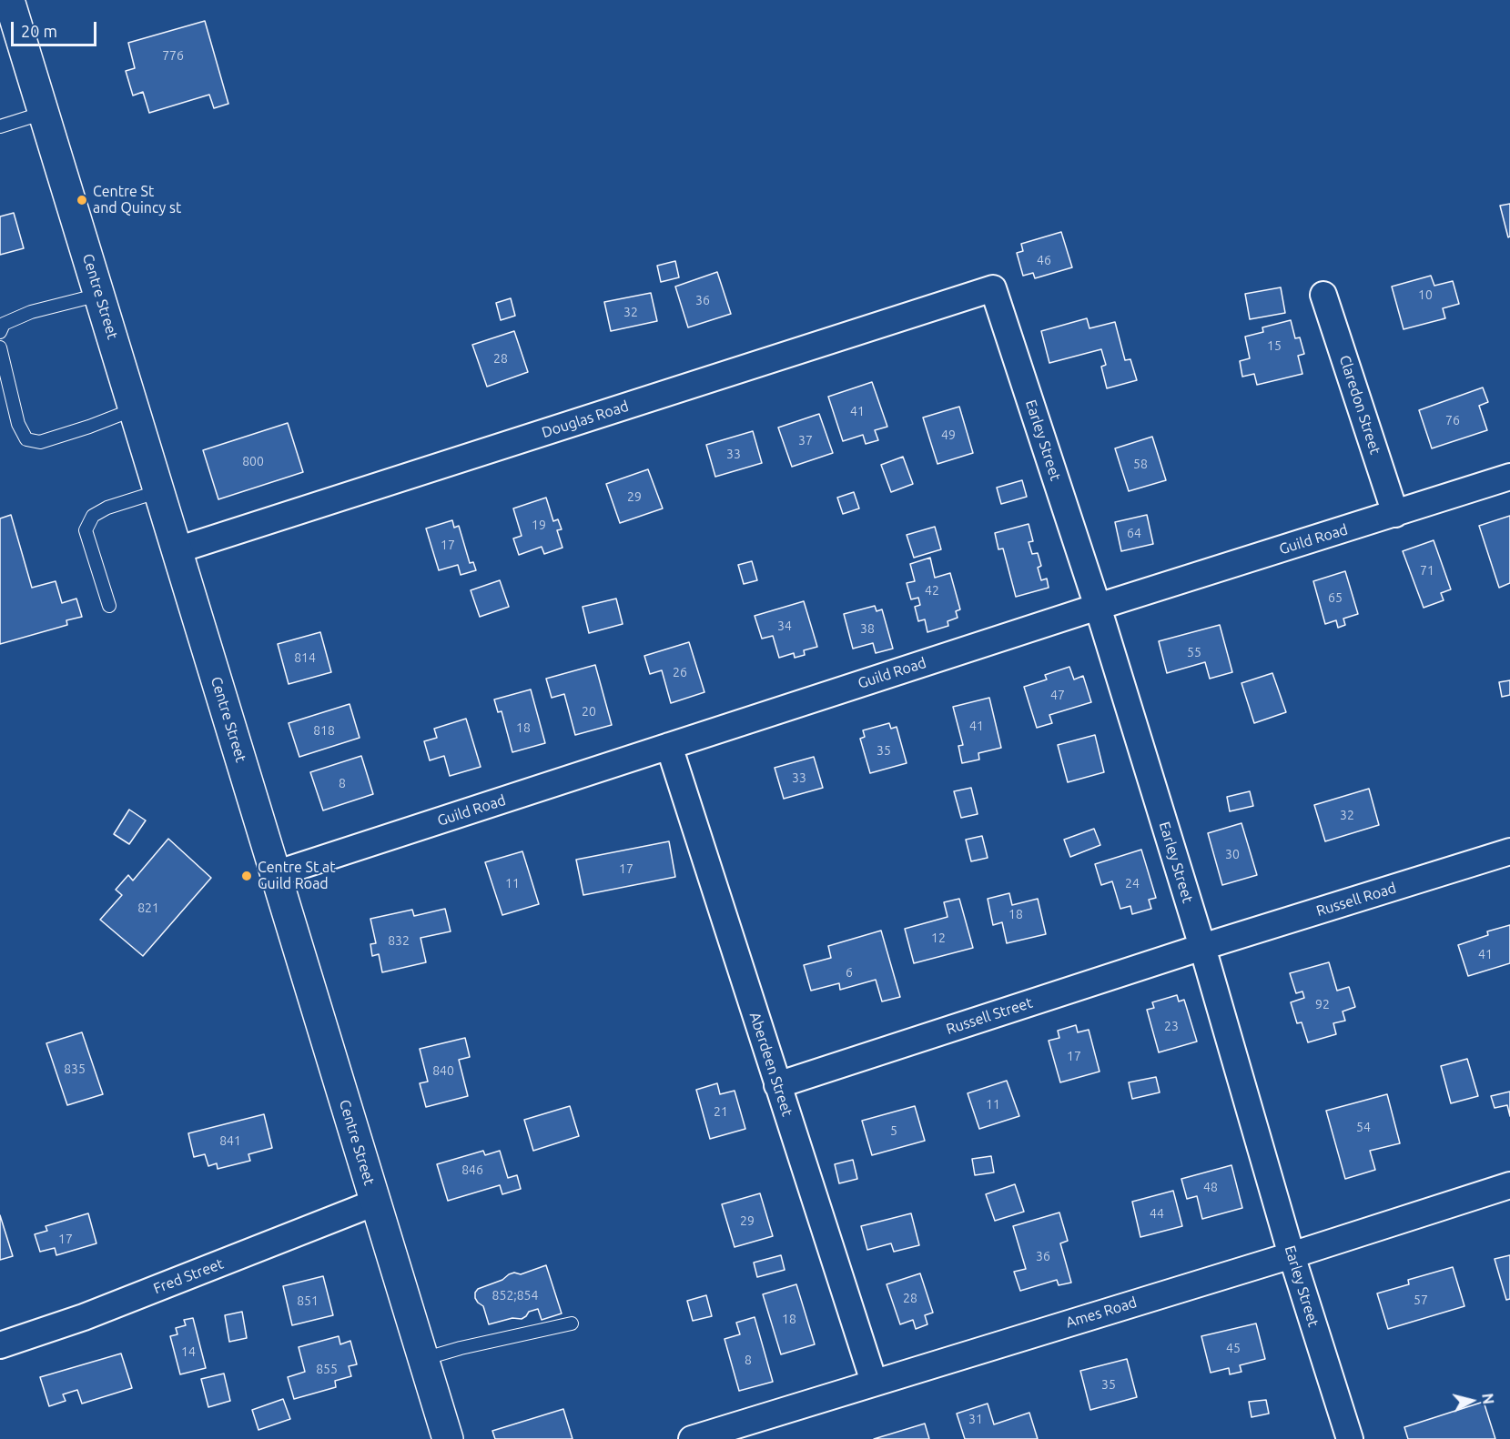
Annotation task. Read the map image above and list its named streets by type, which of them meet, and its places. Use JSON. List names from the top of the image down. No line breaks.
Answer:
{"streets":{"main road":["Centre Street"],"street":["Claredon Street","Douglas Road","Earley Street","Guild Road","Russell Road","Russell Street","Aberdeen Street","Fred Street","Ames Road"]},"crossings":[["Centre Street","Douglas Road"],["Centre Street","Guild Road"],["Centre Street","Fred Street"],["Claredon Street","Guild Road"],["Douglas Road","Earley Street"],["Earley Street","Guild Road"],["Earley Street","Russell Road"],["Earley Street","Russell Street"],["Earley Street","Ames Road"],["Guild Road","Aberdeen Street"],["Russell Road","Russell Street"],["Russell Street","Aberdeen Street"],["Aberdeen Street","Ames Road"]],"places":["Centre St and Quincy st","Centre St at Guild Road"],"house_numbers":["776","46","10","36","32","15","28","41","76","49","37","33","800","58","29","19","64","17","71","42","65","34","38","55","814","26","47","20","41","18","818","35","33","8","32","30","17","11","24","821","18","12","832","41","6","92","23","17","835","840","11","21","54","5","841","846","48","44","29","17","36","852;854","28","57","851","18","45","14","8","855","35","31"],"scale_bar":"20 m","north":"right"}
